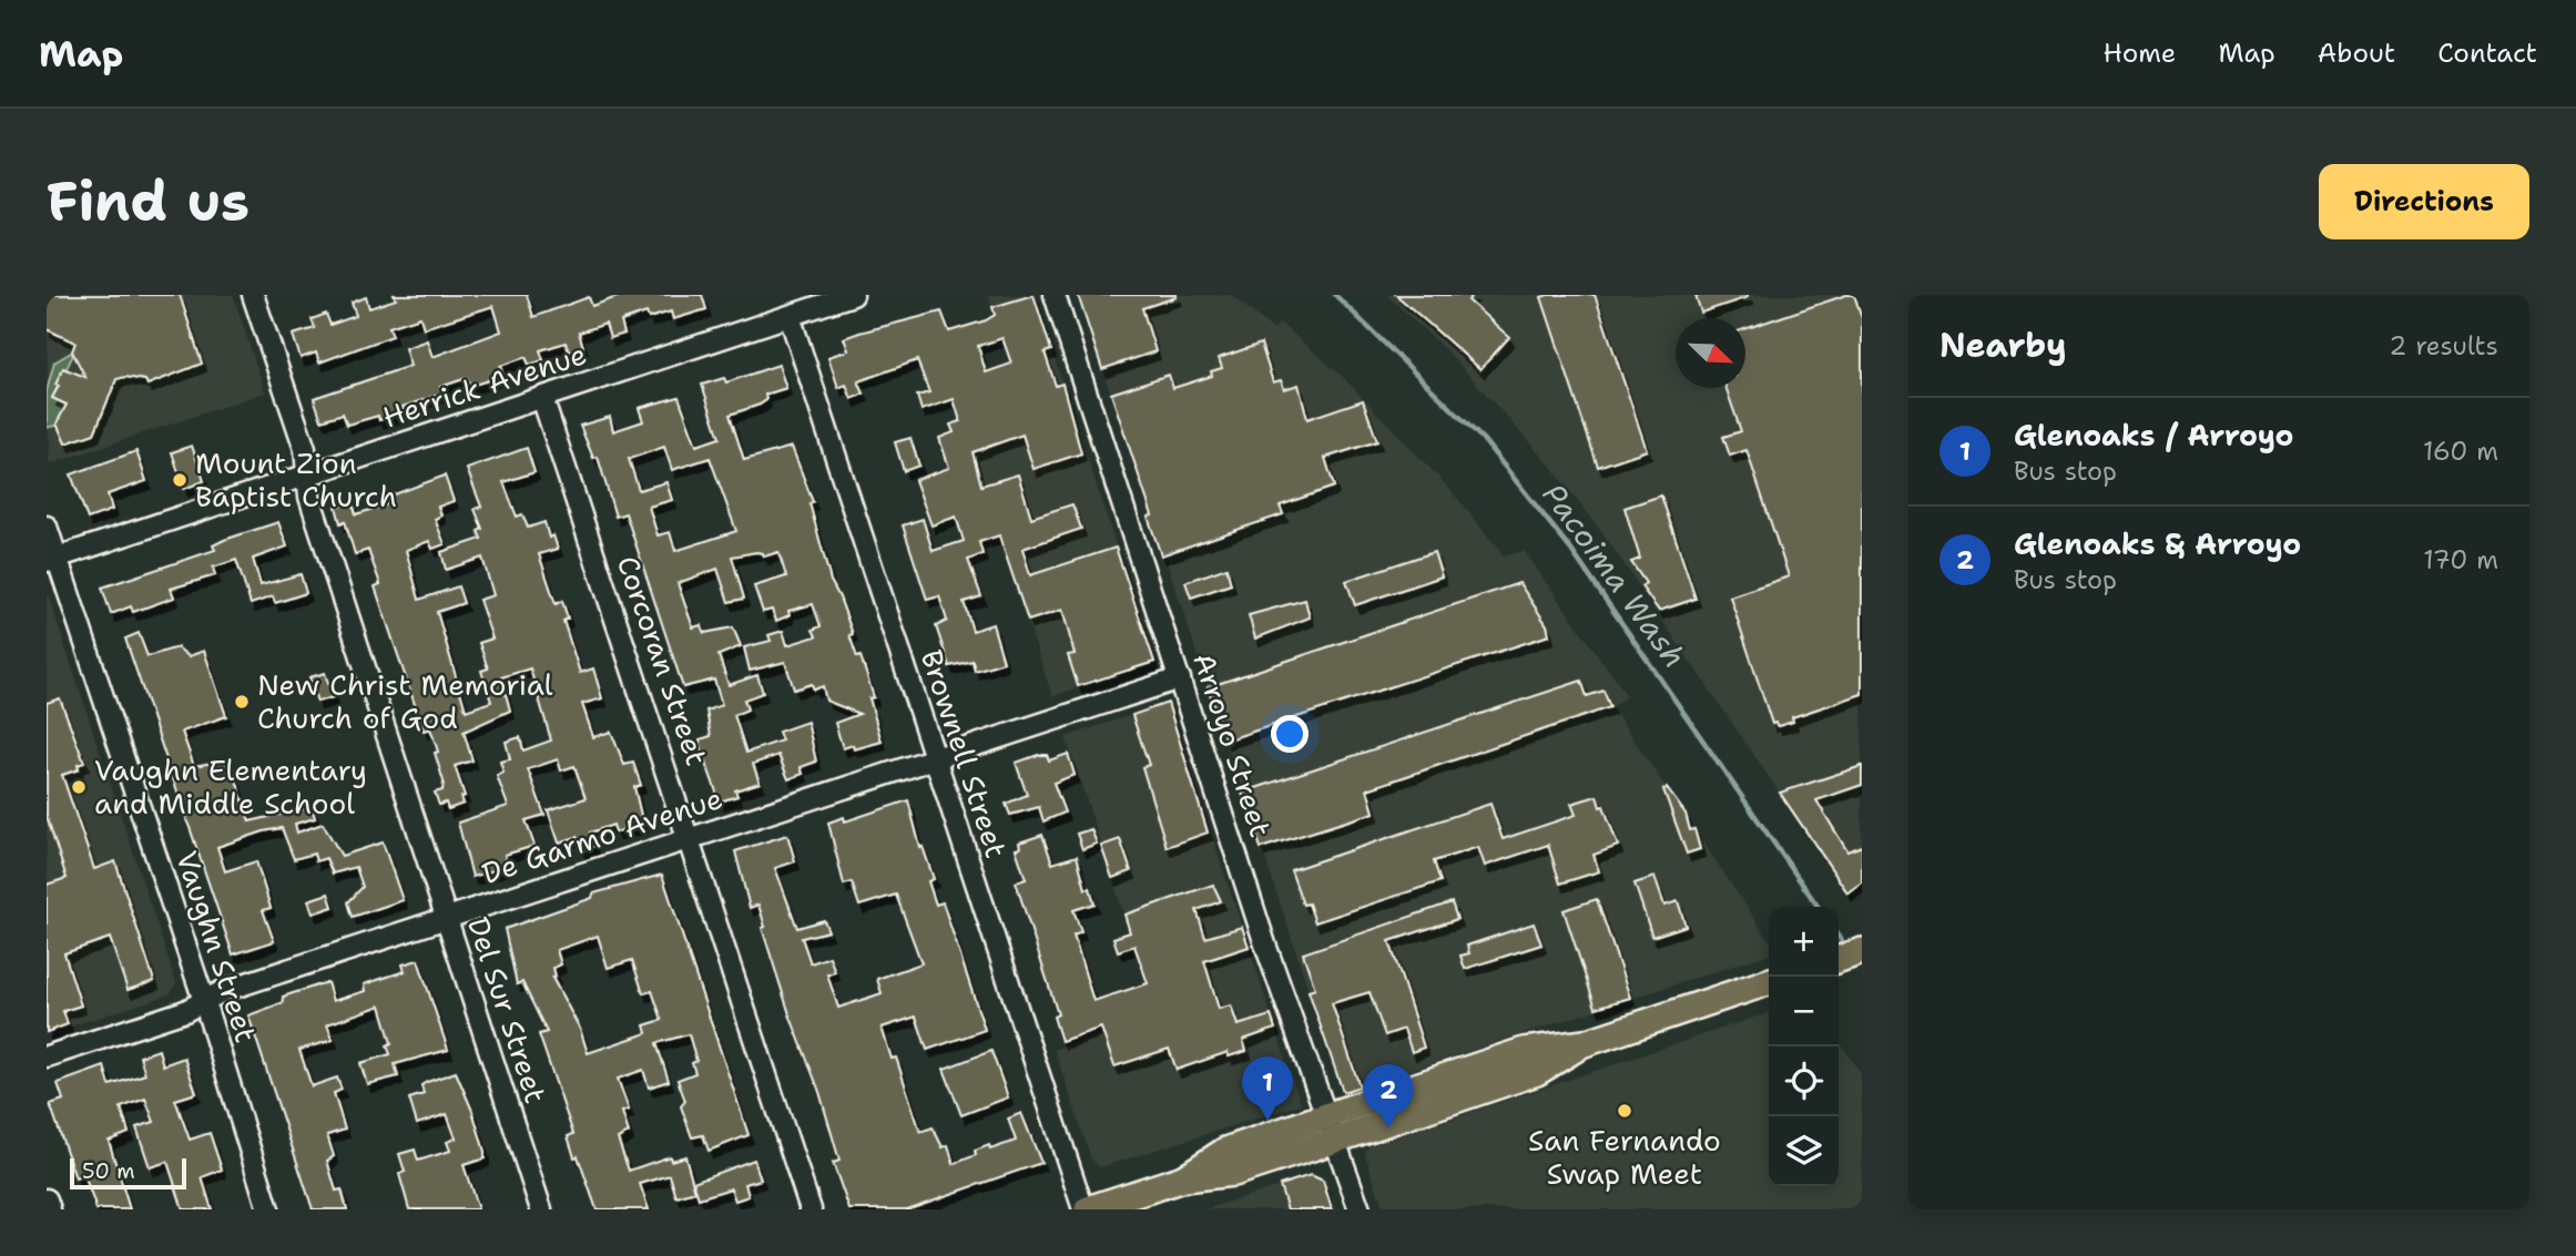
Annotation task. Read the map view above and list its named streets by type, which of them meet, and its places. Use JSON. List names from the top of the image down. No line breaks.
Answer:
{"streets":{"street":["Herrick Avenue","Corcoran Street","Arroyo Street","Brownell Street","De Garmo Avenue","Vaughn Street","Del Sur Street"]},"crossings":[["Herrick Avenue","Corcoran Street"],["Herrick Avenue","Brownell Street"],["Herrick Avenue","Vaughn Street"],["Herrick Avenue","Del Sur Street"],["Corcoran Street","De Garmo Avenue"],["Arroyo Street","De Garmo Avenue"],["Brownell Street","De Garmo Avenue"],["De Garmo Avenue","Vaughn Street"],["De Garmo Avenue","Del Sur Street"]],"water":["Pacoima Wash"],"places":["Mount Zion Baptist Church","New Christ Memorial Church of God","Vaughn Elementary and Middle School","San Fernando Swap Meet"],"scale_bar":"50 m","north":"bottom right","page":{"header":"Map","nav":["Home","Map","About","Contact"],"buttons":"Directions","title":"Find us","heading":["Nearby","2 results"],"list":[{"mark":"1","name":"Glenoaks / Arroyo","note":"Bus stop","value":"160 m"},{"mark":"2","name":"Glenoaks & Arroyo","note":"Bus stop","value":"170 m"}],"map_buttons":["+","−"],"pins":["1","2"],"scale":"50 m"}}
